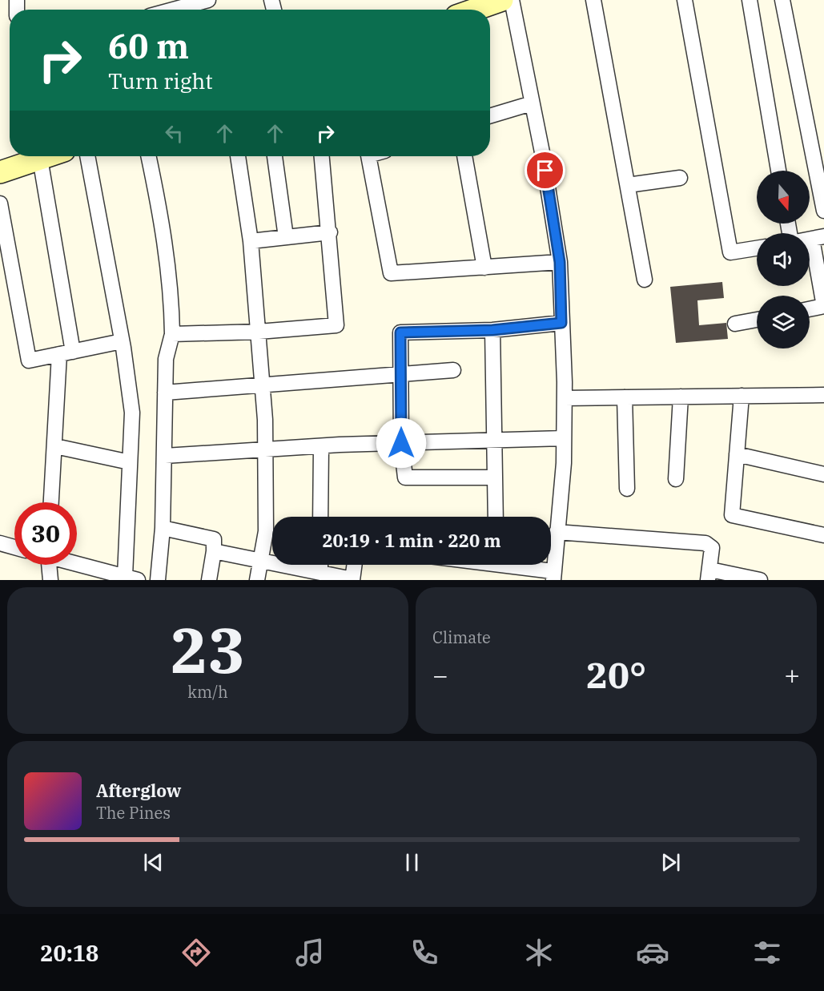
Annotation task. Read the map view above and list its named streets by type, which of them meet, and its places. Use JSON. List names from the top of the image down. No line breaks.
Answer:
{"north":"bottom","page":{"turn":["60 m","Turn right"],"limit":"30","trip":"20:19 · 1 min · 220 m","tile":[["23","km/h"],"Climate"],"heat":["−","20°","+"],"song":["Afterglow","The Pines"],"tabs":"20:18"}}
